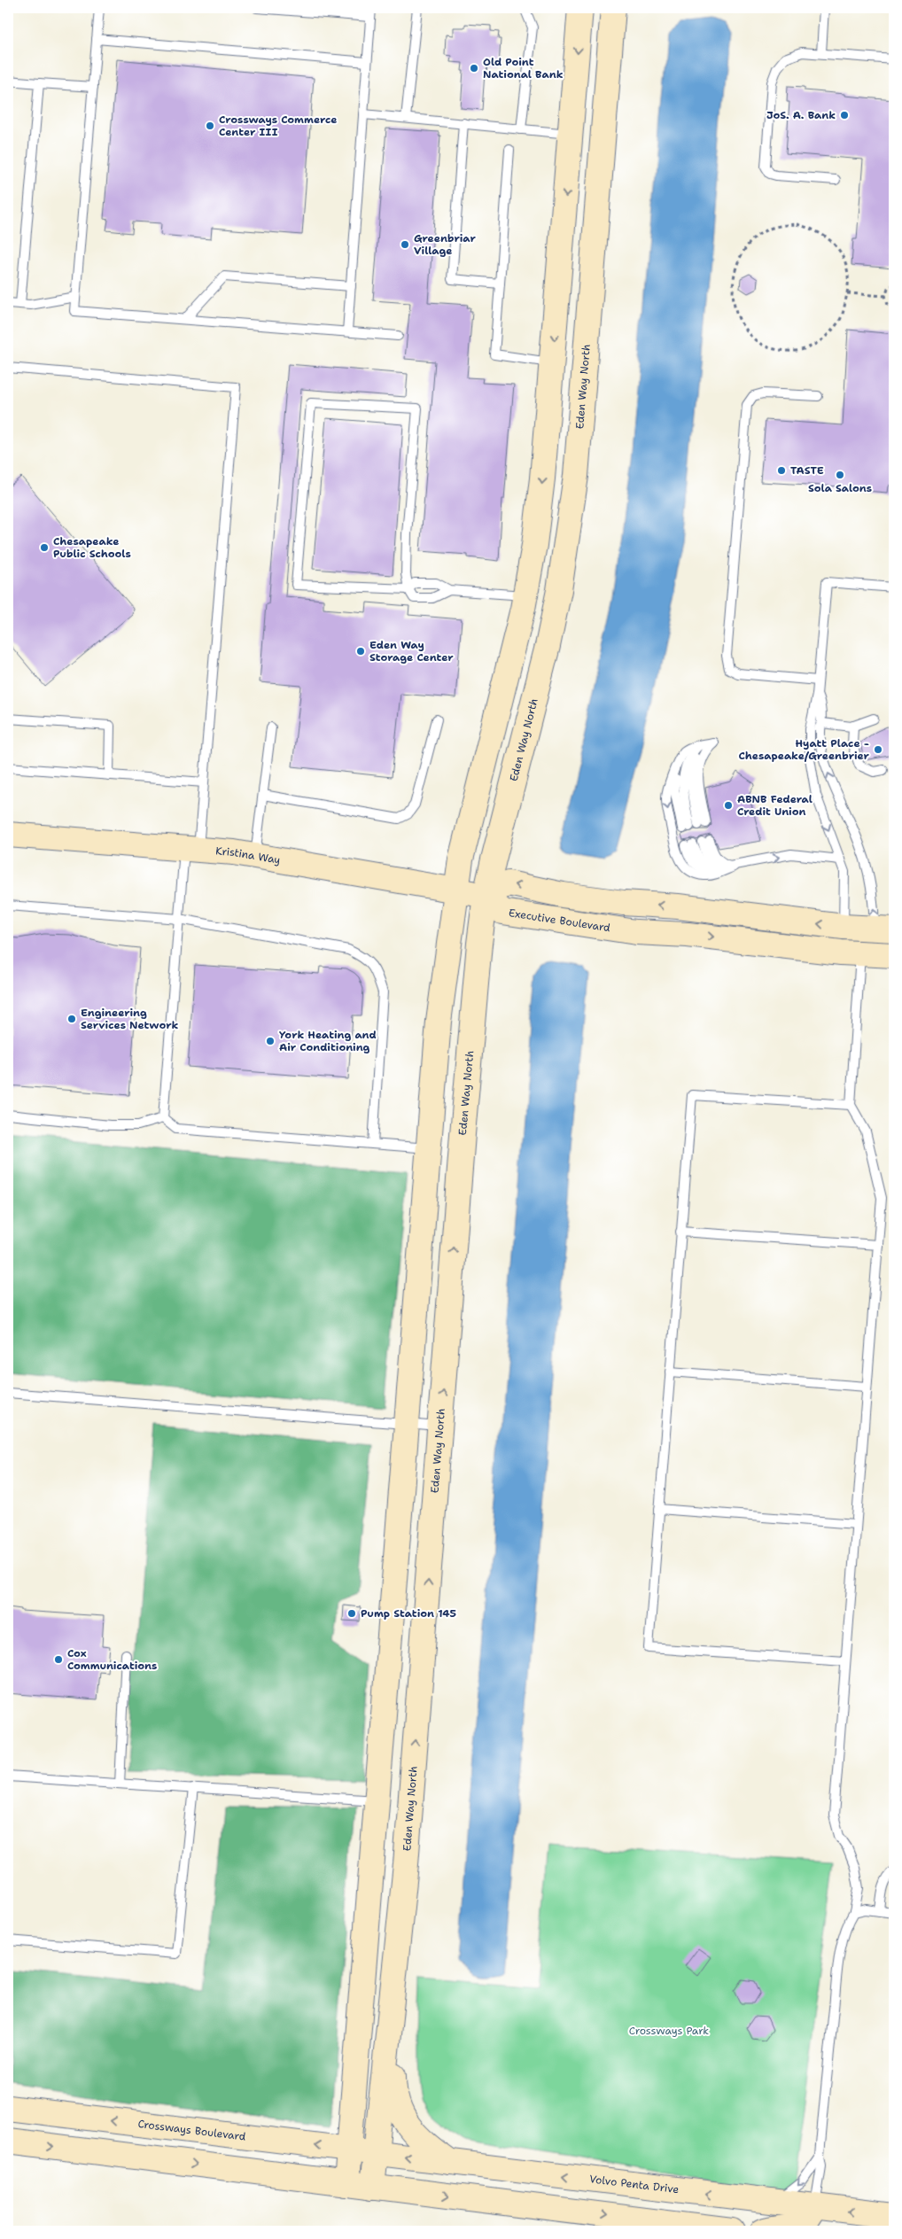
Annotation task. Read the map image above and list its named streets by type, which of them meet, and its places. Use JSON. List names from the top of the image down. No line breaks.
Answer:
{"streets":{"street":["Eden Way North","Kristina Way","Crossways Boulevard","Volvo Penta Drive"]},"crossings":[["Eden Way North","Kristina Way"],["Eden Way North","Crossways Boulevard"],["Eden Way North","Volvo Penta Drive"],["Crossways Boulevard","Volvo Penta Drive"]],"parks":["Crossways Park"],"places":["Old Point National Bank","JoS. A. Bank","Crossways Commerce Center III","Greenbriar Village","TASTE","Sola Salons","Chesapeake Public Schools","Eden Way Storage Center","Hyatt Place - Chesapeake/Greenbrier","ABNB Federal Credit Union","Engineering Services Network","York Heating and Air Conditioning","Pump Station 145","Cox Communications"]}
